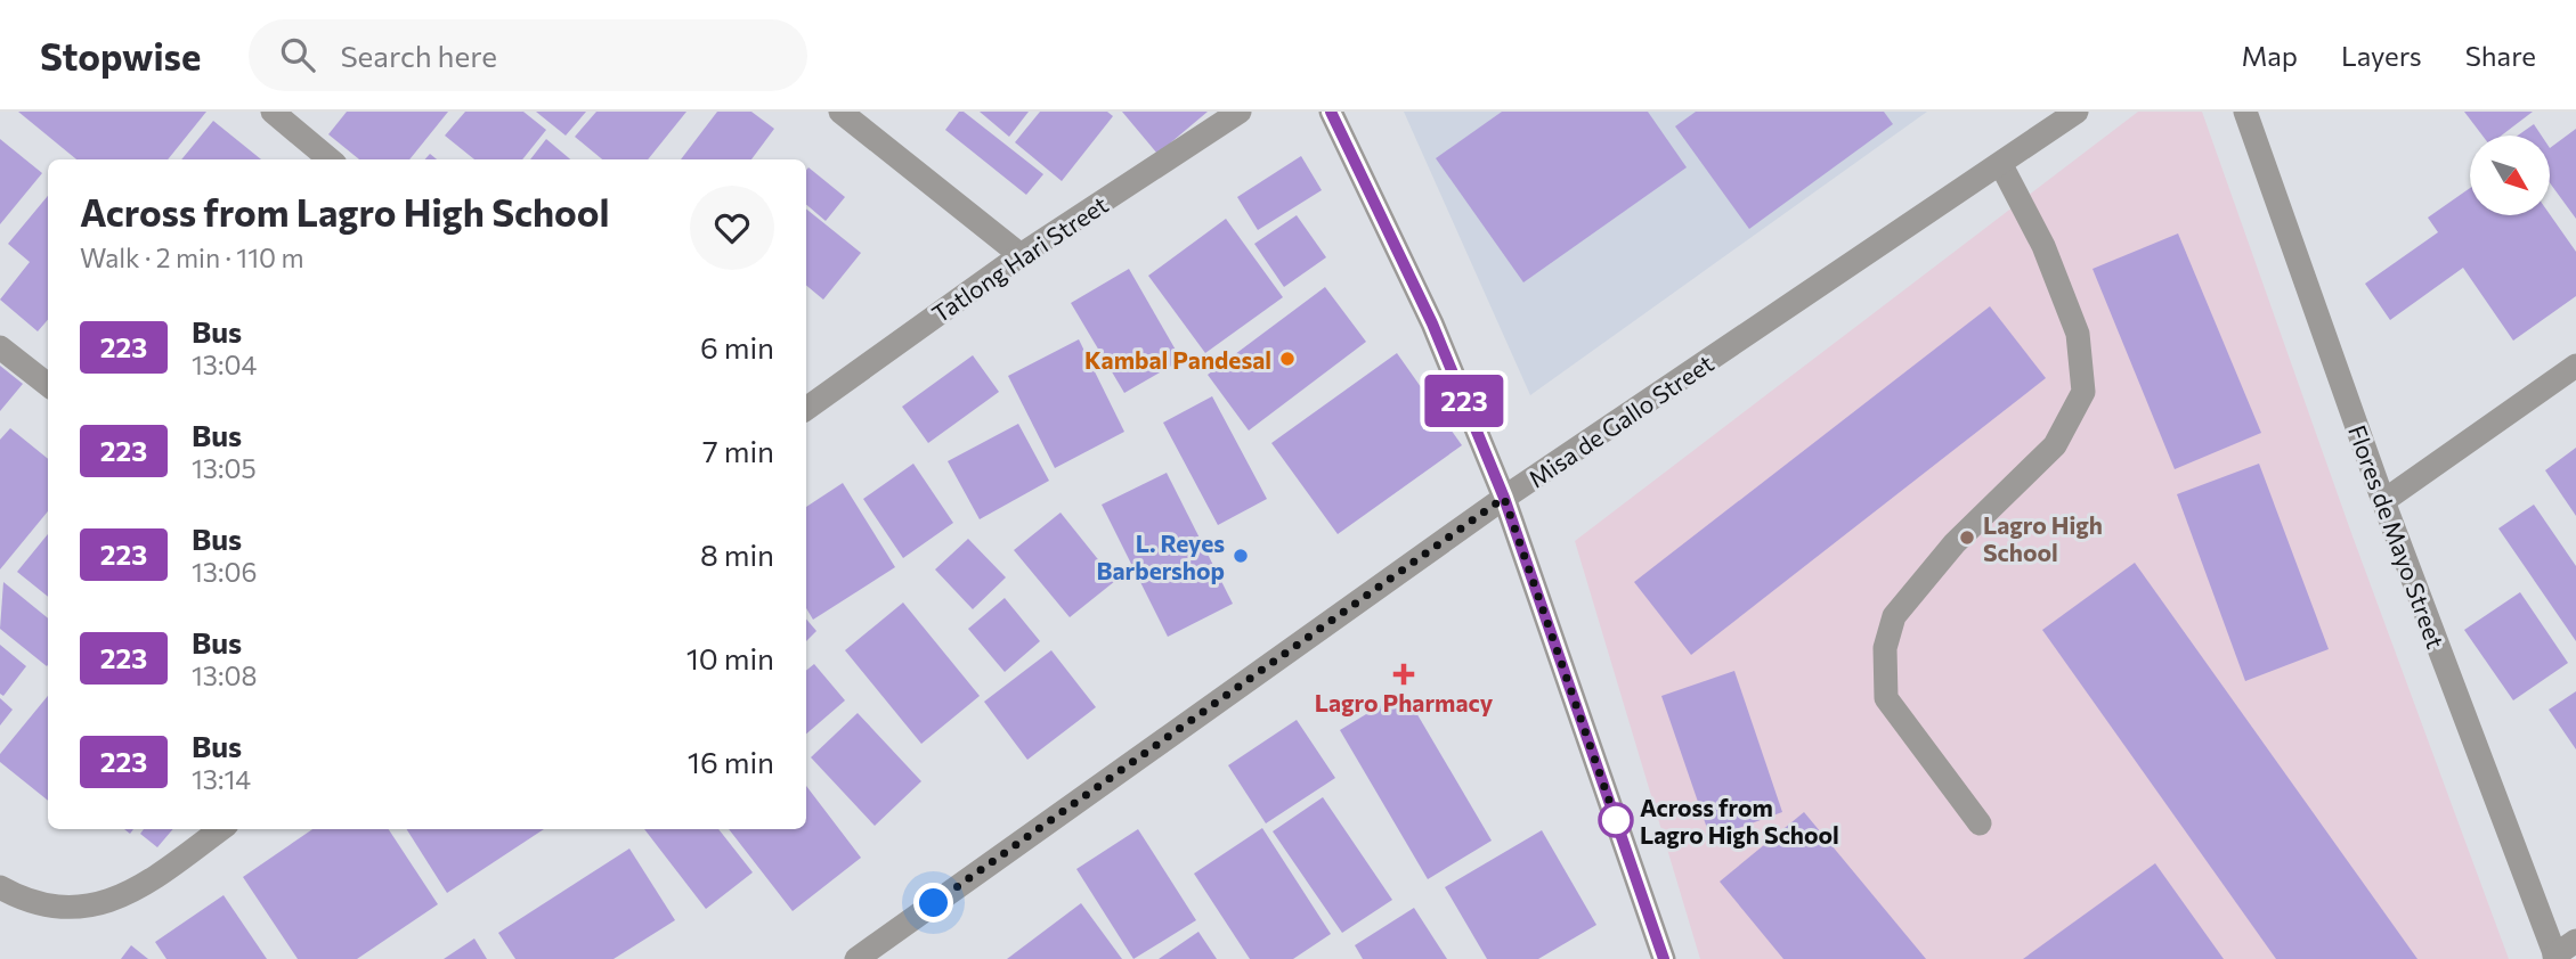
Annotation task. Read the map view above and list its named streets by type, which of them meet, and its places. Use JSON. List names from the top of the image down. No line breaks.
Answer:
{"streets":{"street":["Tatlong Hari Street","Misa de Gallo Street","Flores de Mayo Street"]},"places":{"other":["Kambal Pandesal","Lagro High School","L. Reyes Barbershop","Across from Lagro High School"],"health":["Lagro Pharmacy"]},"lines":["bus line 223"],"north":"bottom right","page":{"header":"Stopwise","search":"Search here","nav":["Map","Layers","Share"],"on_map":"223","heading":["Across from Lagro High School","Walk · 2 min · 110 m"],"list":[{"mark":"223","name":"Bus","note":"13:04","value":"6 min"},{"mark":"223","name":"Bus","note":"13:05","value":"7 min"},{"mark":"223","name":"Bus","note":"13:06","value":"8 min"},{"mark":"223","name":"Bus","note":"13:08","value":"10 min"},{"mark":"223","name":"Bus","note":"13:14","value":"16 min"}]}}
